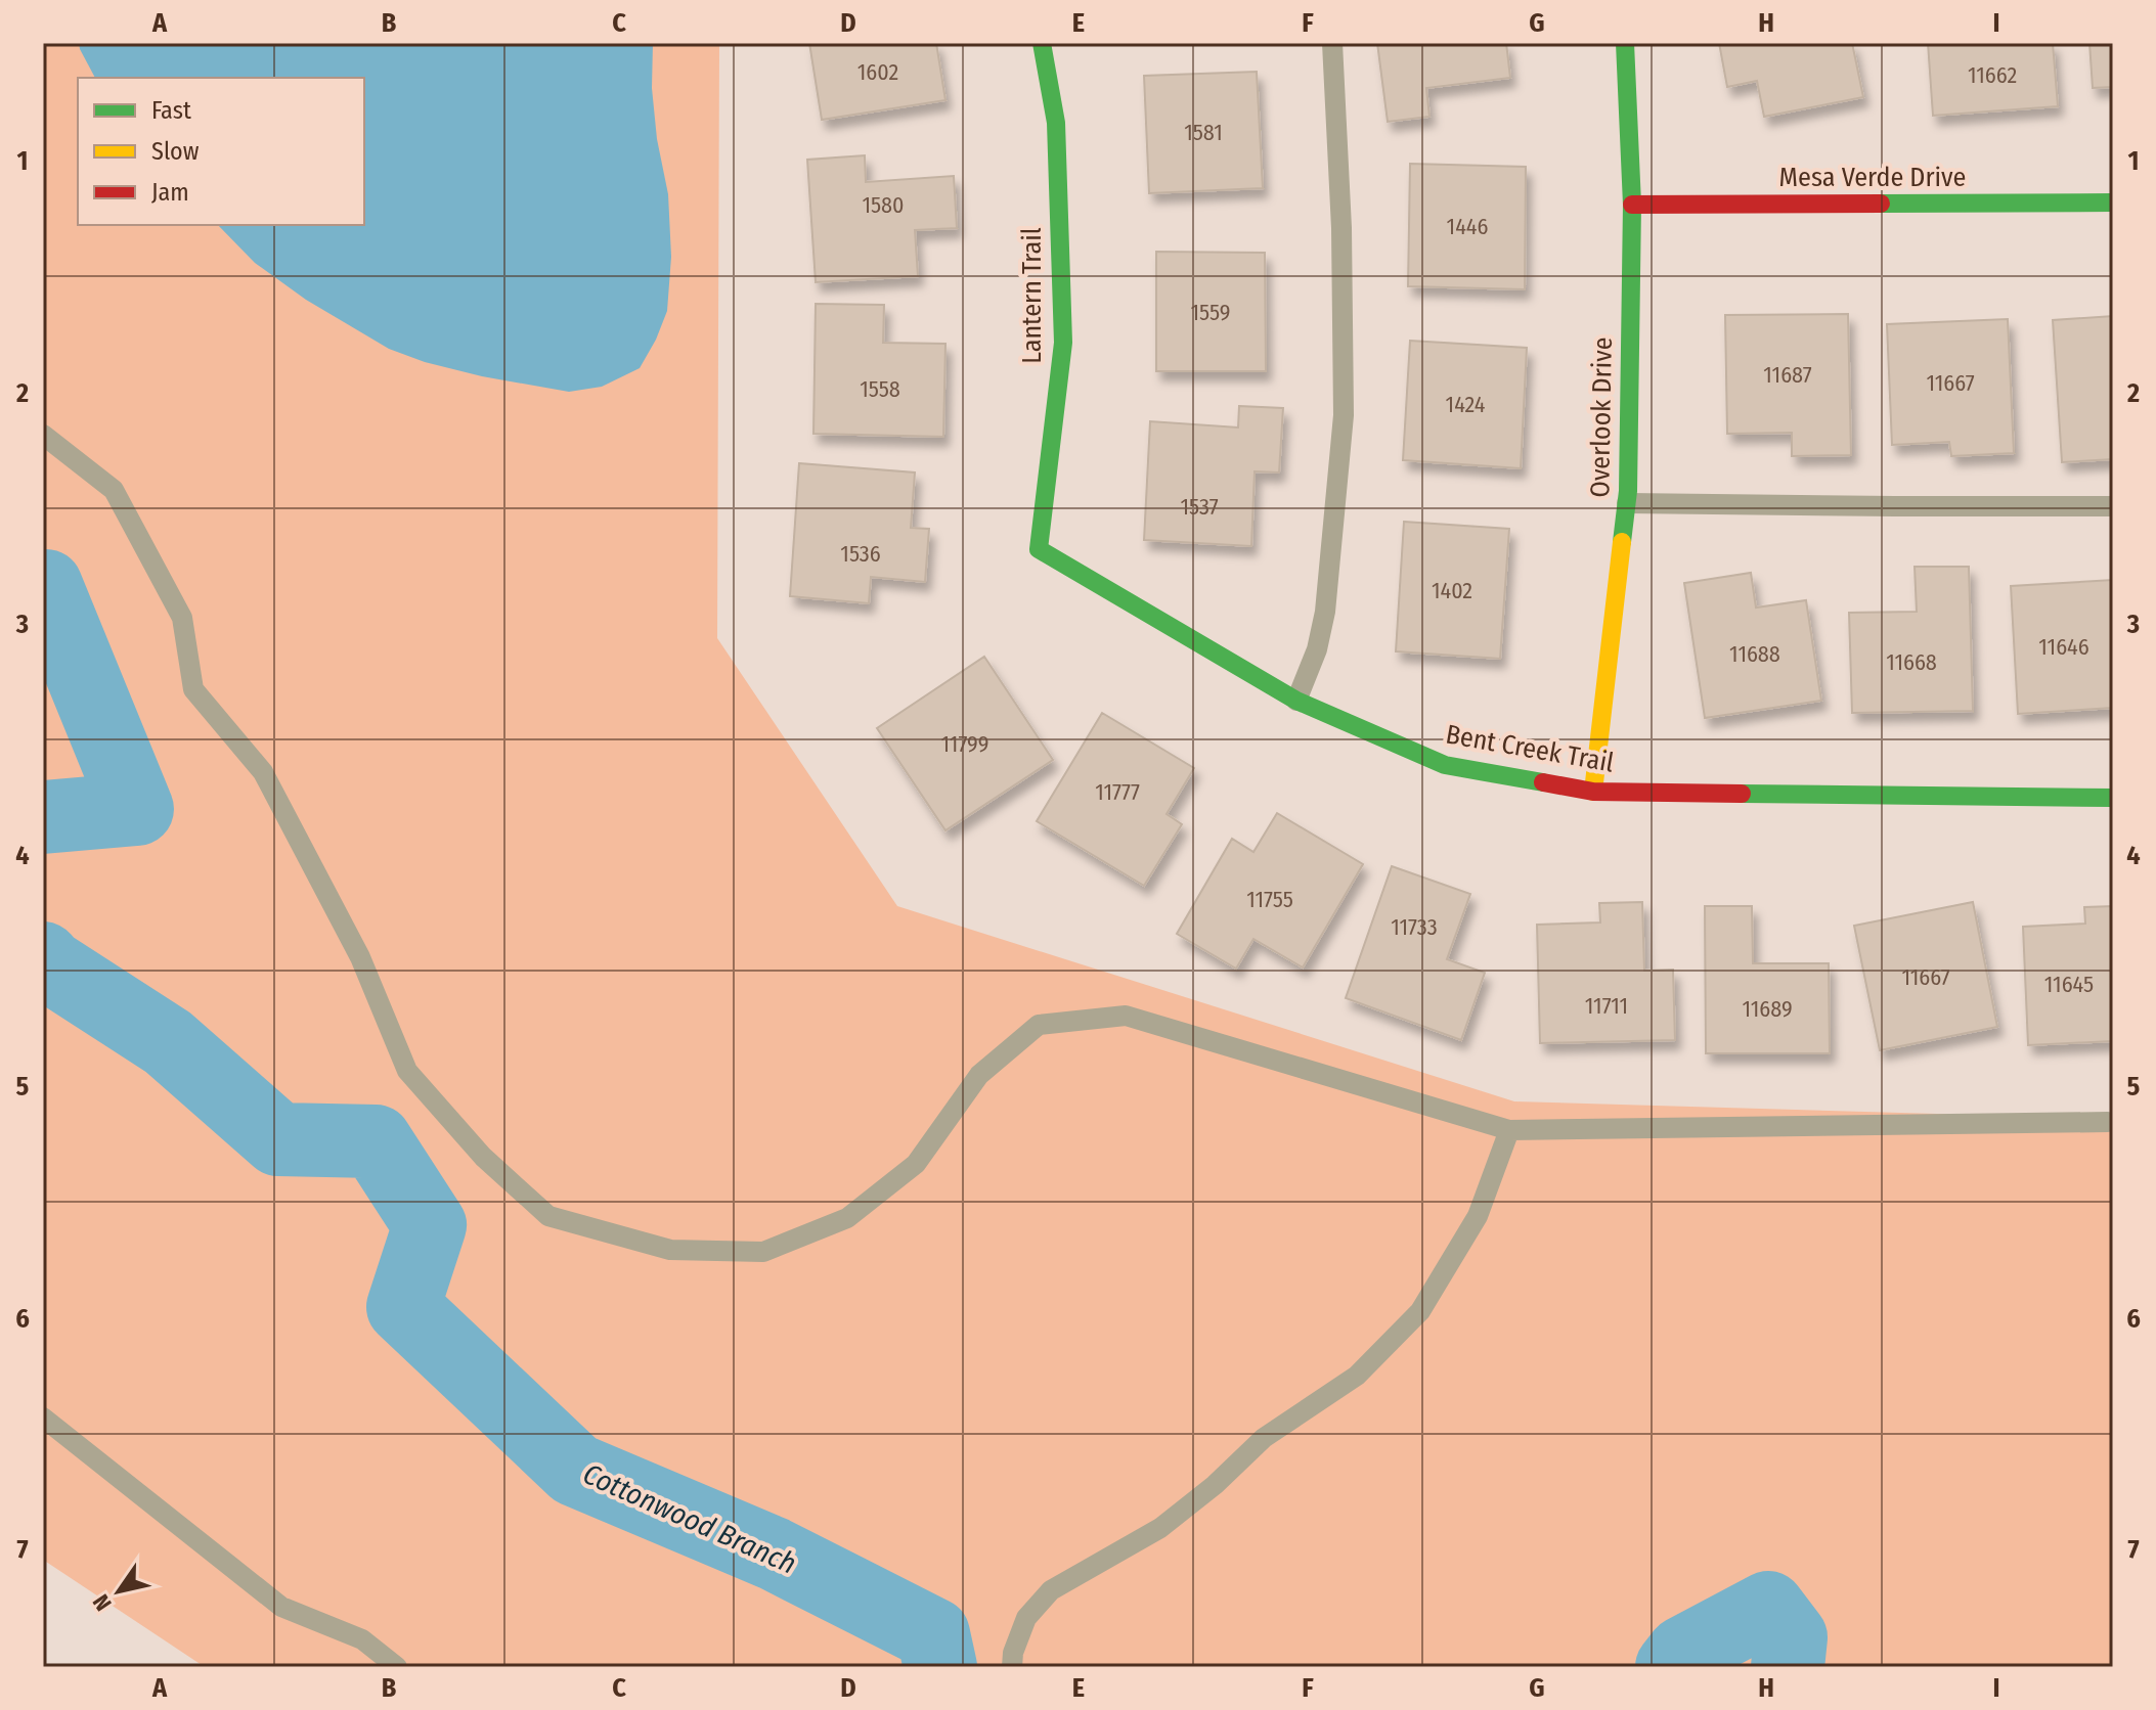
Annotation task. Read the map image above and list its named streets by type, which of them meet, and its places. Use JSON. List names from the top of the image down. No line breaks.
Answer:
{"streets":{"street":["Mesa Verde Drive","Lantern Trail","Overlook Drive","Bent Creek Trail"]},"crossings":[["Mesa Verde Drive","Overlook Drive"],["Lantern Trail","Bent Creek Trail"],["Overlook Drive","Bent Creek Trail"]],"water":["Cottonwood Branch"],"house_numbers":["1602","11662","1581","1580","1446","1559","11687","11667","1558","1424","1537","1536","1402","11646","11688","11668","11799","11777","11755","11733","11667","11645","11711","11689"],"legend":["Fast","Slow","Jam"],"north":"bottom left","grid":{"columns":["A","B","C","D","E","F","G","H","I"],"rows":["1","2","3","4","5","6","7"]}}
